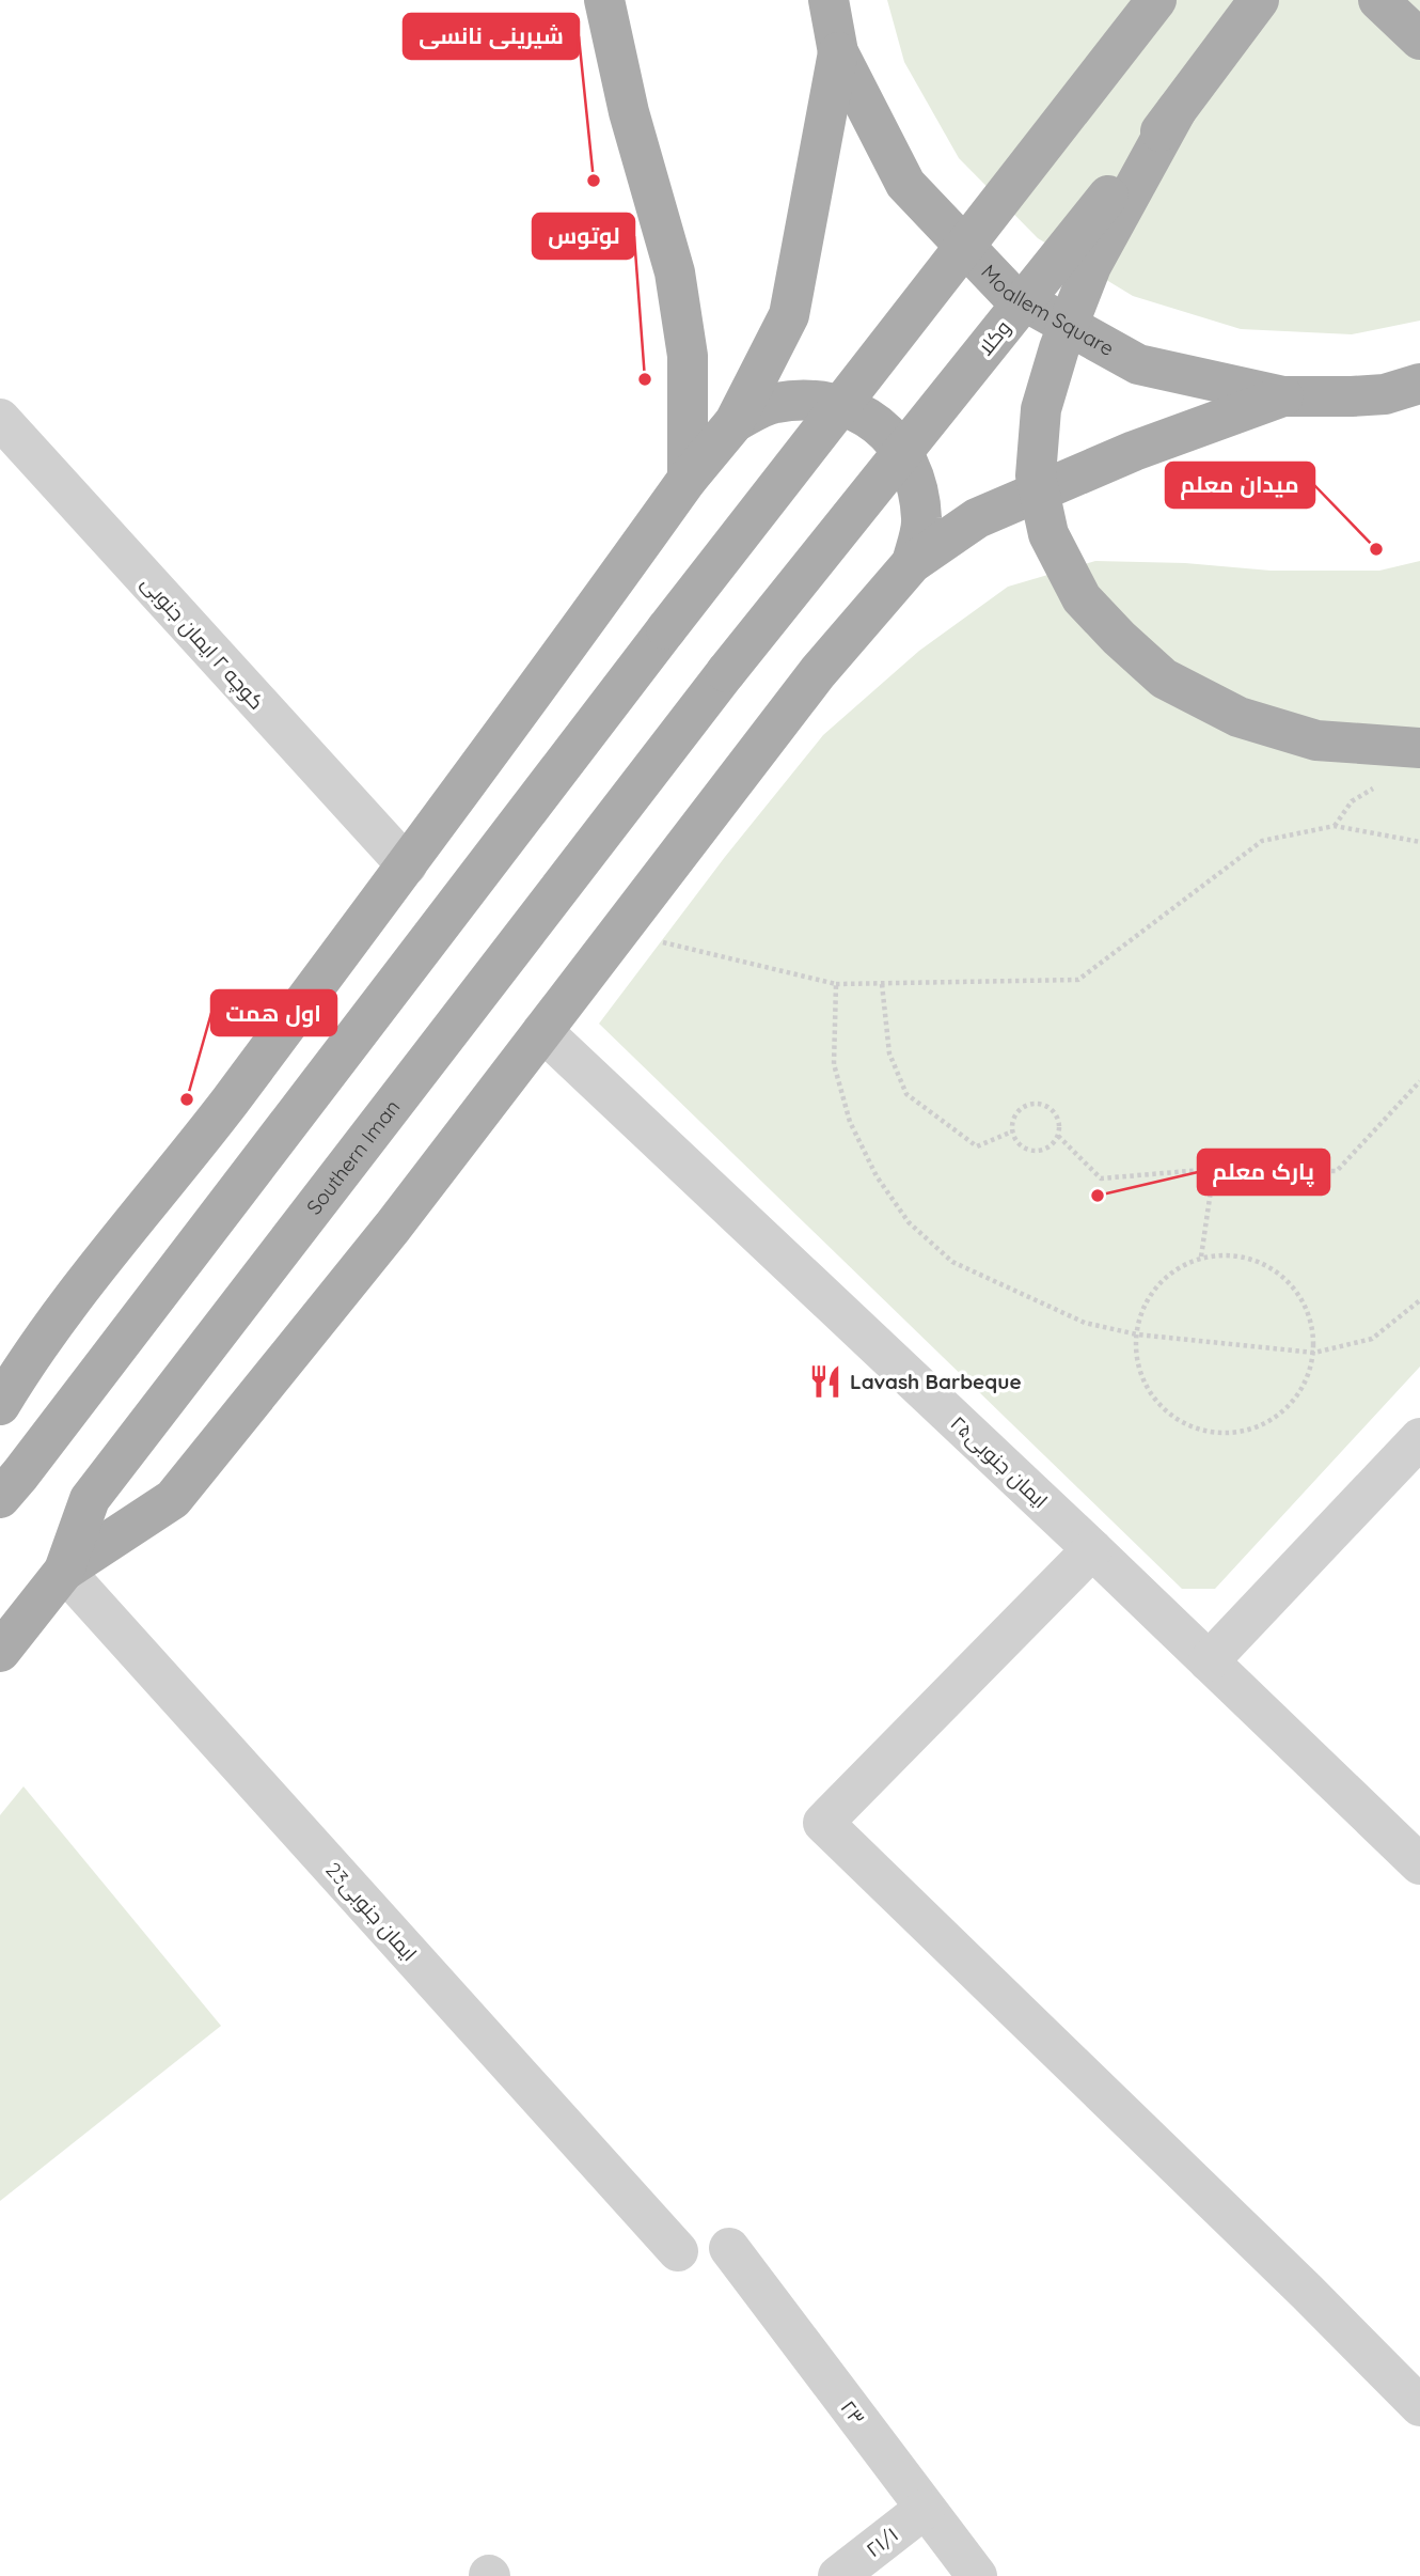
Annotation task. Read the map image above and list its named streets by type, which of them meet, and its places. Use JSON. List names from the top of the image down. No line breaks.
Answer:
{"streets":{"main road":["Moallem Square","وکلا","Southern Iman"],"street":["کوچه ۲ ایمان جنوبی","ایمان جنوبی۲۵","23ایمان جنوبی","۲۳","۲۱/۱"]},"crossings":[["وکلا","Southern Iman"],["Southern Iman","23ایمان جنوبی"],["۲۳","۲۱/۱"]],"places":{"other":["شیرینی نانسی","لوتوس","میدان معلم","اول همت","پارک معلم"],"restaurant":["Lavash Barbeque"]}}
